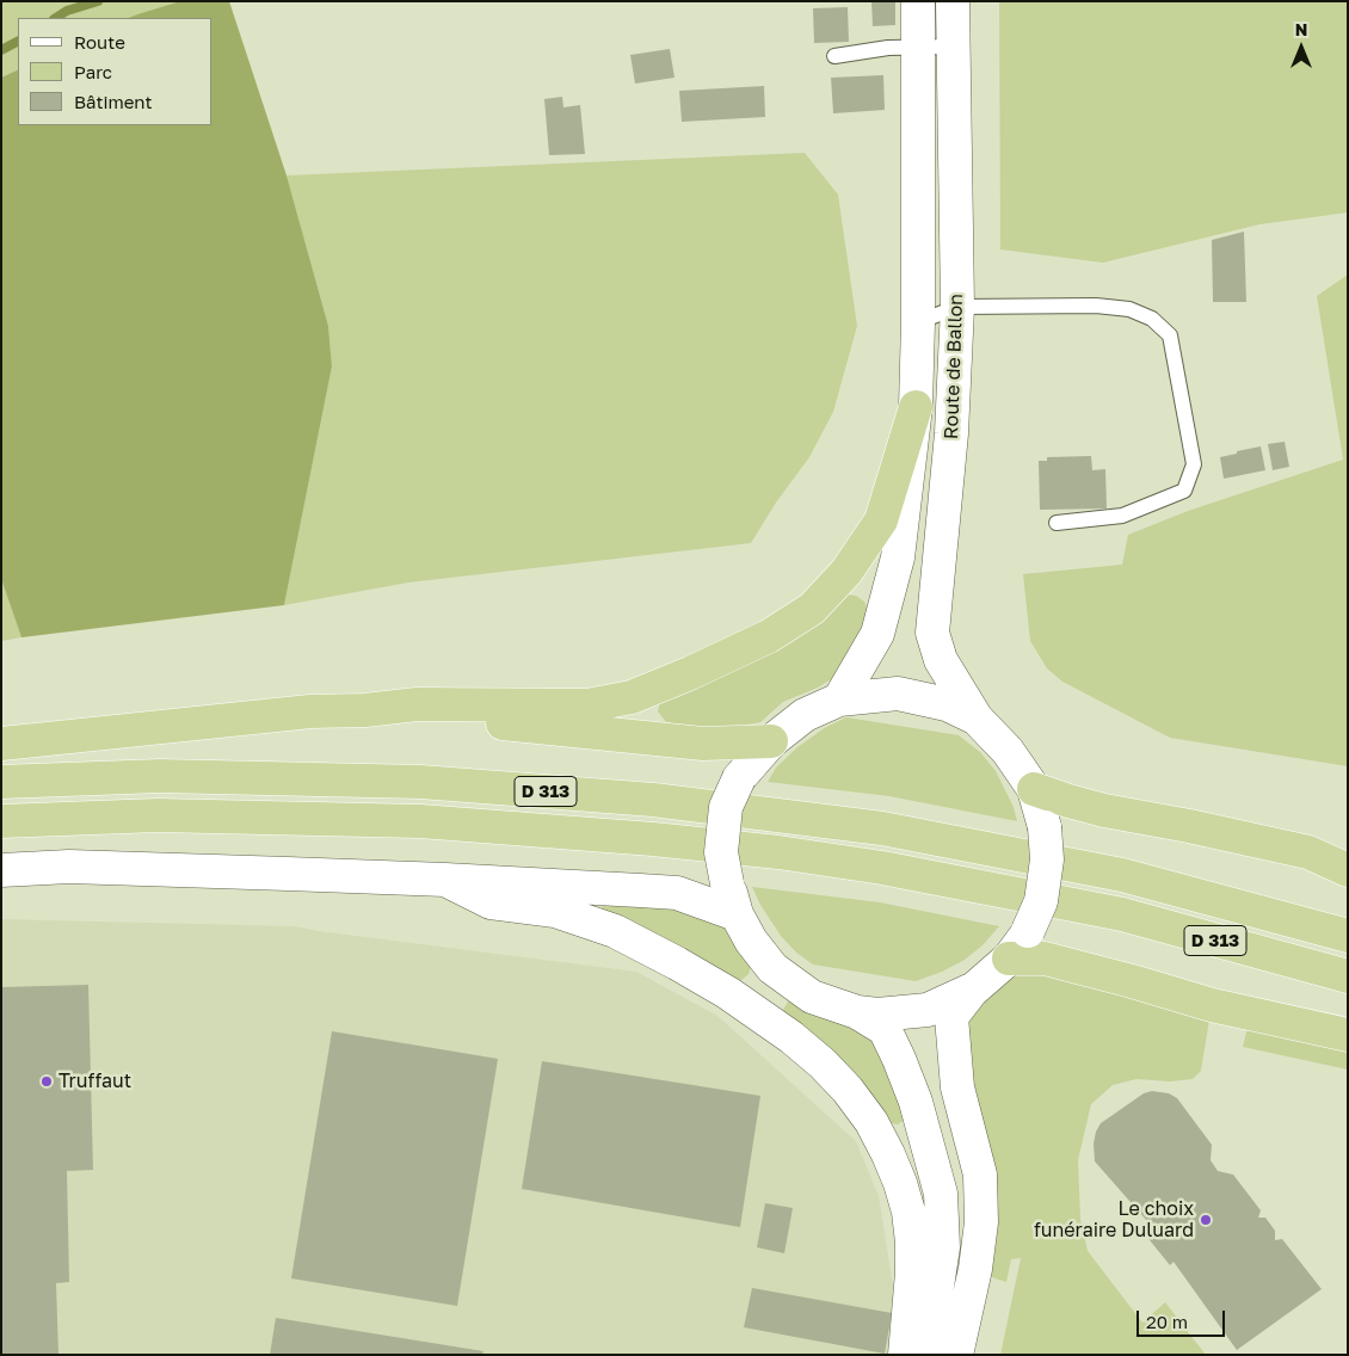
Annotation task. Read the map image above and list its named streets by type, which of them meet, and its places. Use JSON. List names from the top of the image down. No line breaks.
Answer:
{"streets":{"highway":["D 313"],"main road":["Route de Ballon"]},"places":["Truffaut","Le choix funéraire Duluard"],"legend":["Route","Parc","Bâtiment"],"scale_bar":"20 m","north":"top"}
